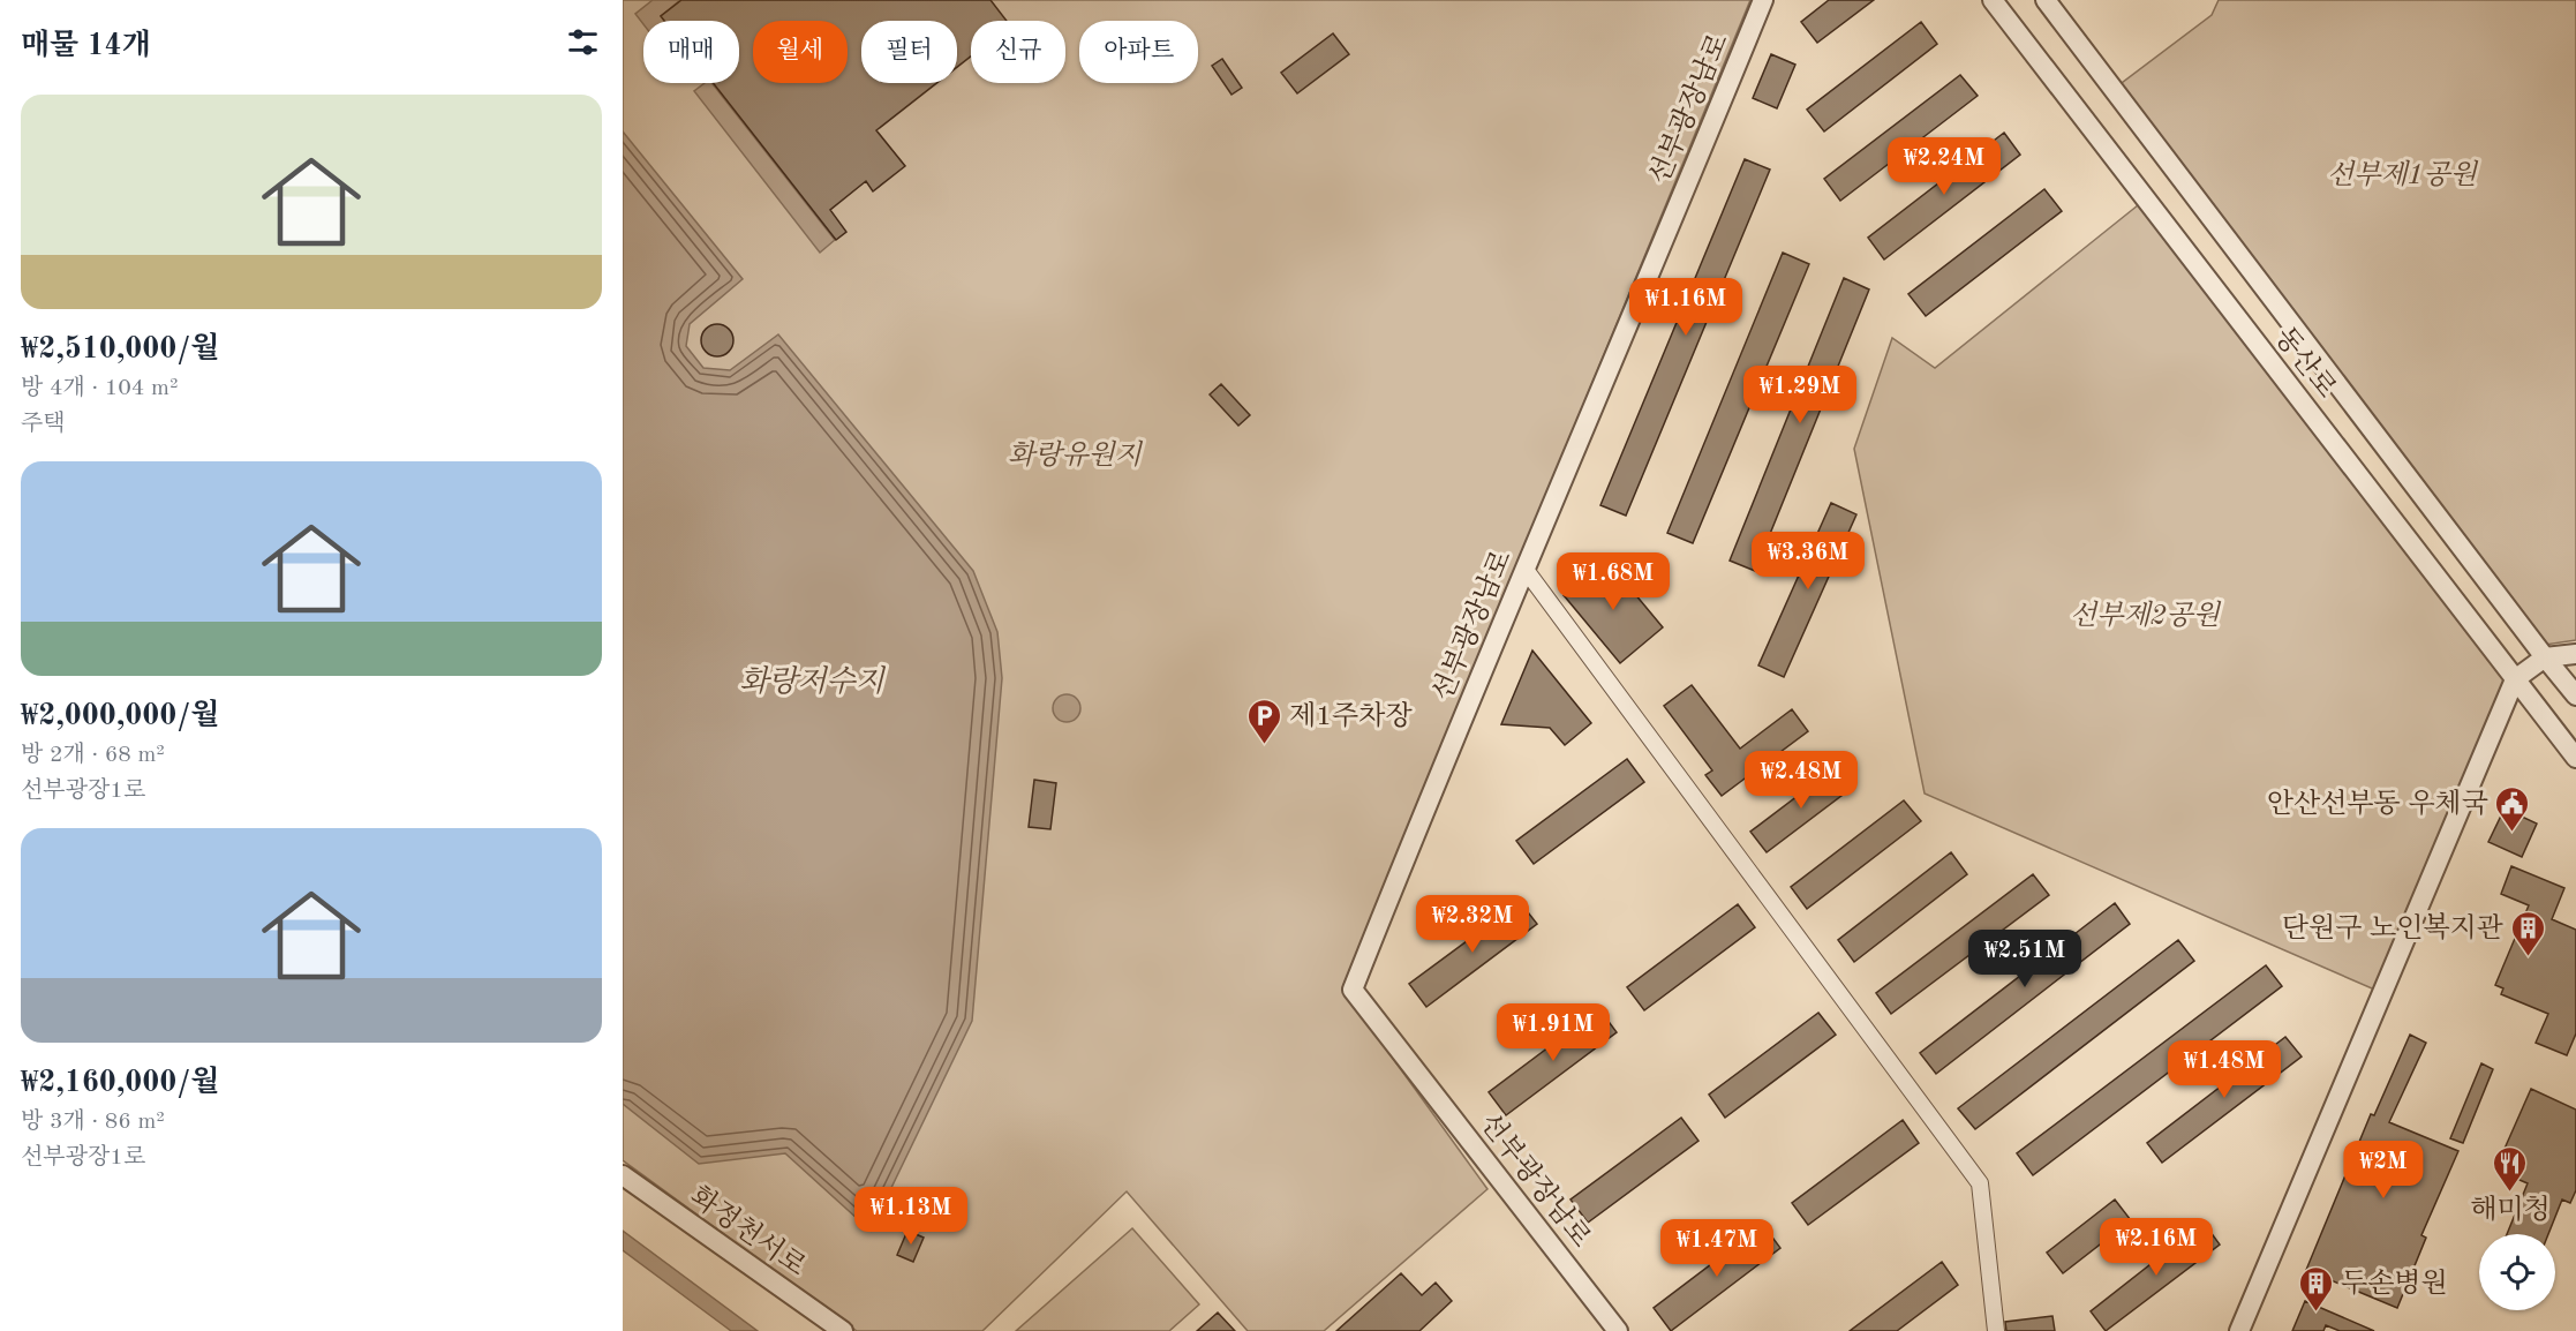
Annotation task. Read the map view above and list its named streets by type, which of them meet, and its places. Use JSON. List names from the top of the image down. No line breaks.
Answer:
{"streets":{"street":["선부광장남로","동산로","화정천서로"]},"water":["화랑저수지"],"parks":["선부제1공원","화랑유원지","선부제2공원"],"places":{"parking":["제1주차장"],"public building":["안산선부동 우체국"],"building":["단원구 노인복지관","두손병원"],"restaurant":["해미청"]},"page":{"heading":"매물 14개","chip":["매매","월세","필터","신규","아파트"],"list":[{"name":"₩2,510,000/월","note":"방 4개 · 104 m² · 주택"},{"name":"₩2,000,000/월","note":"방 2개 · 68 m² · 선부광장1로"},{"name":"₩2,160,000/월","note":"방 3개 · 86 m² · 선부광장1로"}],"price":["₩2.24M","₩1.16M","₩1.29M","₩3.36M","₩1.68M","₩2.48M","₩2.32M","₩2.51M","₩1.91M","₩1.48M","₩2M","₩1.13M","₩2.16M","₩1.47M"]}}
